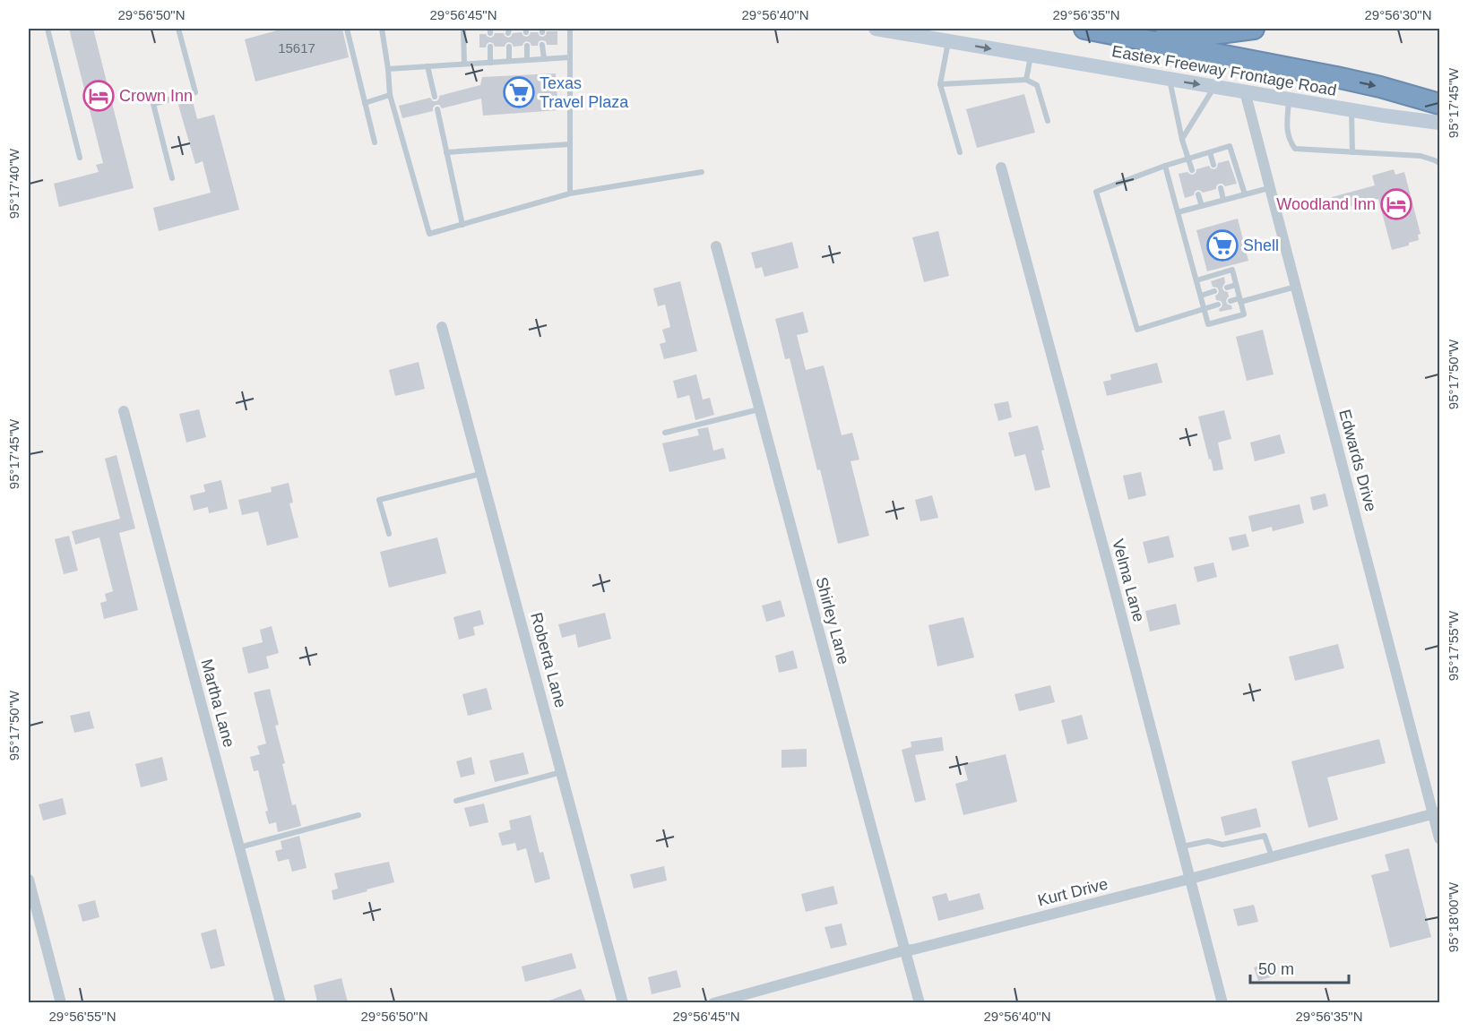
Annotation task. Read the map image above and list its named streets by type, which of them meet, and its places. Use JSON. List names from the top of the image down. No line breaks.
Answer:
{"streets":{"main road":["Eastex Freeway Frontage Road"],"street":["Edwards Drive","Velma Lane","Shirley Lane","Roberta Lane","Martha Lane","Kurt Drive"]},"crossings":[["Eastex Freeway Frontage Road","Edwards Drive"],["Edwards Drive","Kurt Drive"],["Velma Lane","Kurt Drive"],["Shirley Lane","Kurt Drive"]],"places":{"supermarket":["Texas Travel Plaza","Shell"],"hotel":["Crown Inn","Woodland Inn"]},"house_numbers":["15617"],"scale_bar":"50 m","coordinates":["29°56'50\"N","29°56'45\"N","29°56'40\"N","29°56'35\"N","29°56'30\"N","95°17'45\"W","95°17'40\"W","95°17'50\"W","95°17'55\"W","95°18'00\"W","29°56'55\"N"]}
